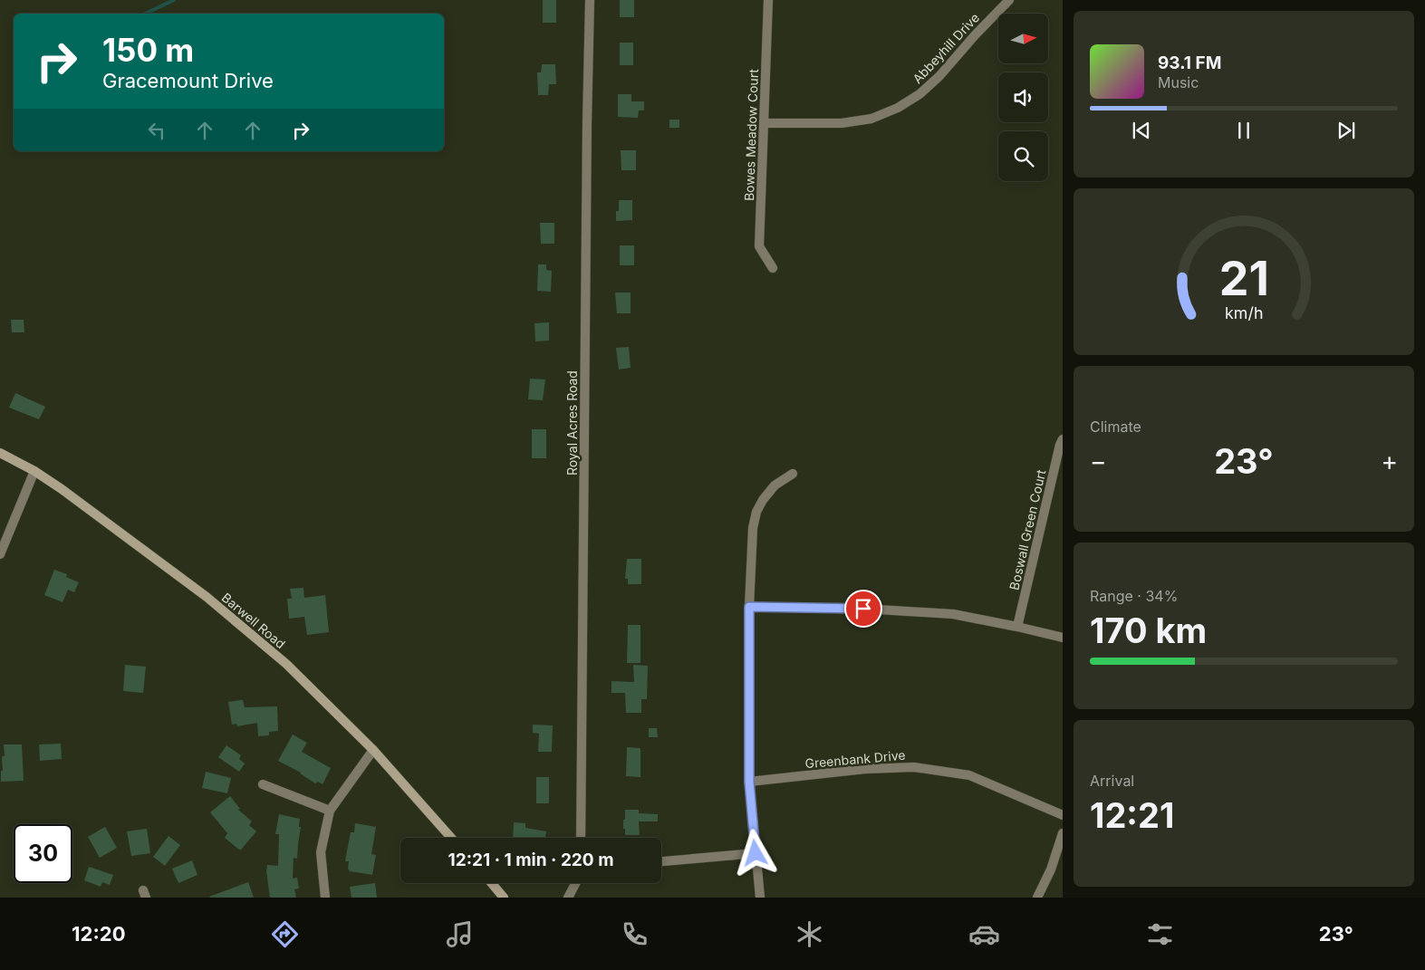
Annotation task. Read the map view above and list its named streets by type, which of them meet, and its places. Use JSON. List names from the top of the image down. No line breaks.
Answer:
{"streets":{"street":["Abbeyhill Drive","Bowes Meadow Court","Royal Acres Road","Boswall Green Court","Barwell Road","Greenbank Drive"]},"crossings":[["Abbeyhill Drive","Bowes Meadow Court"]],"north":"right","page":{"turn":["150 m","Gracemount Drive"],"song":["93.1 FM","Music"],"tile":["Climate",["Range · 34%","170 km"],["Arrival","12:21"]],"heat":["−","23°","+"],"limit":"30","trip":"12:21 · 1 min · 220 m","tabs":["12:20","23°"],"gauge":["21","km/h"]}}
